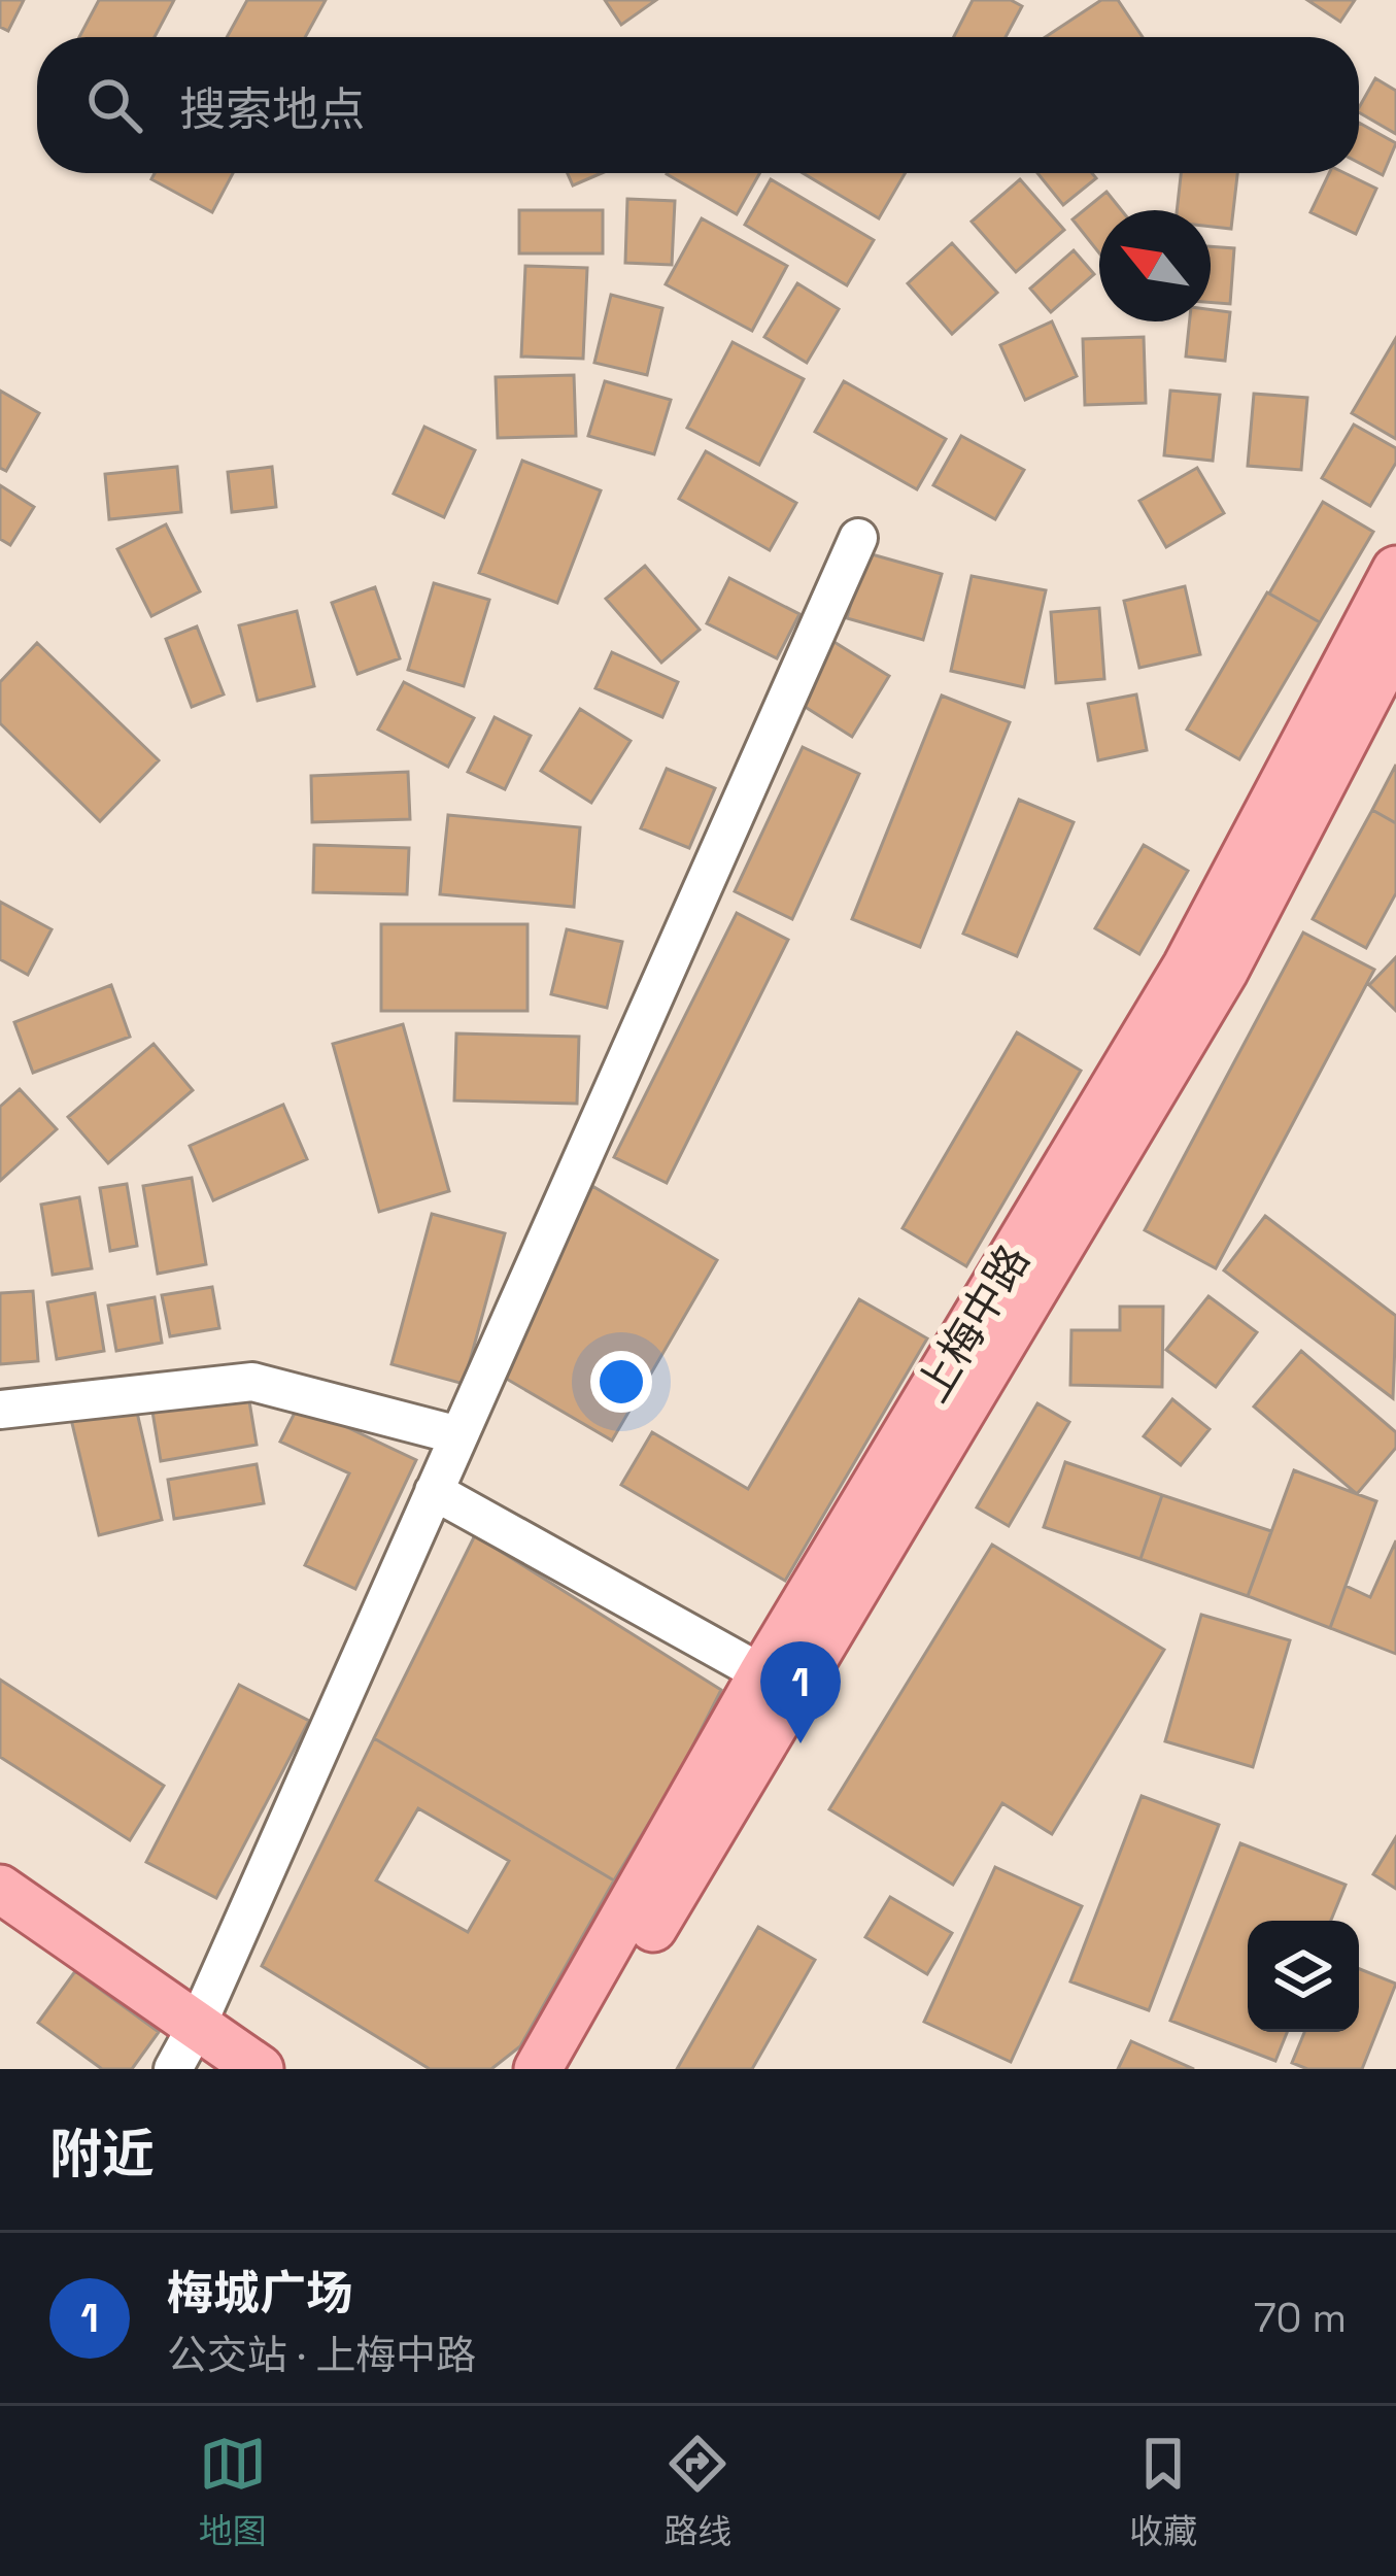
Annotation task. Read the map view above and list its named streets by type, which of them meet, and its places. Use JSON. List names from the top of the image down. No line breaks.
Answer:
{"streets":{"main road":["上梅中路"]},"north":"top left","page":{"search":"搜索地点","pins":"1","heading":"附近","list":[{"mark":"1","name":"梅城广场","note":"公交站 · 上梅中路","value":"70 m"}],"nav":["地图","路线","收藏"]}}
